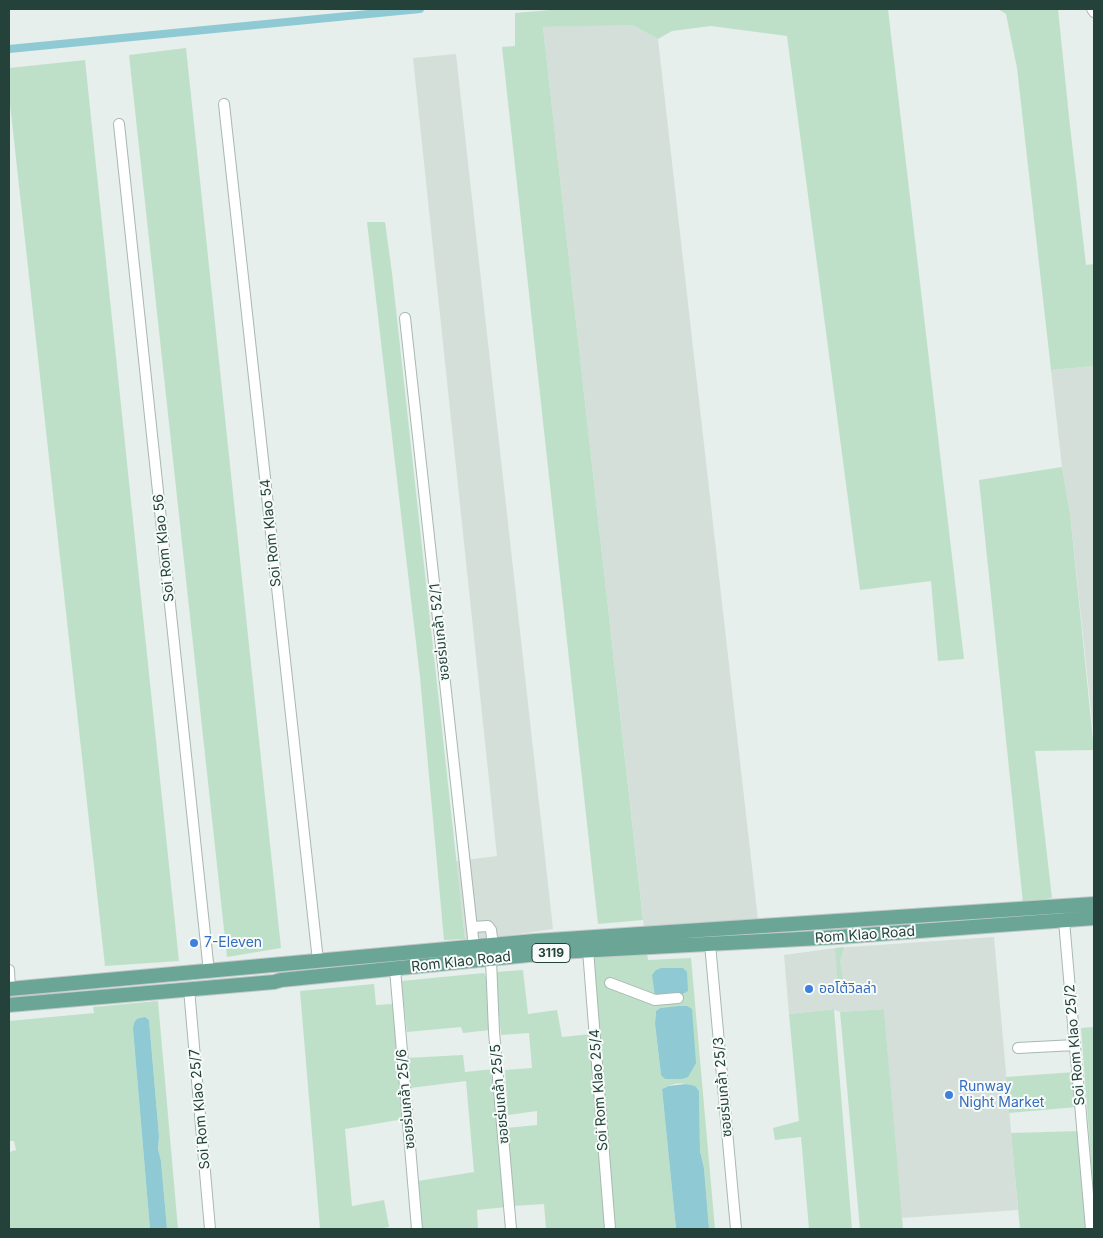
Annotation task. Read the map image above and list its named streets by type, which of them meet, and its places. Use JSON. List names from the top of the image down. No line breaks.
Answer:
{"streets":{"main road":["Rom Klao Road","3119"],"street":["Soi Rom Klao 54","Soi Rom Klao 56","ซอยร่มเกล้า 52/1","Soi Rom Klao 25/2","ซอยร่มเกล้า 25/3","Soi Rom Klao 25/4","ซอยร่มเกล้า 25/5","ซอยร่มเกล้า 25/6","Soi Rom Klao 25/7"]},"crossings":[["Soi Rom Klao 54","Rom Klao Road"],["Soi Rom Klao 56","Rom Klao Road"],["ซอยร่มเกล้า 52/1","Rom Klao Road"],["Rom Klao Road","Soi Rom Klao 25/2"],["Rom Klao Road","ซอยร่มเกล้า 25/3"],["Rom Klao Road","Soi Rom Klao 25/4"],["Rom Klao Road","ซอยร่มเกล้า 25/5"],["Rom Klao Road","ซอยร่มเกล้า 25/6"],["Rom Klao Road","Soi Rom Klao 25/7"]],"places":["7-Eleven","ออโต้วิลล่า","Runway Night Market"]}
